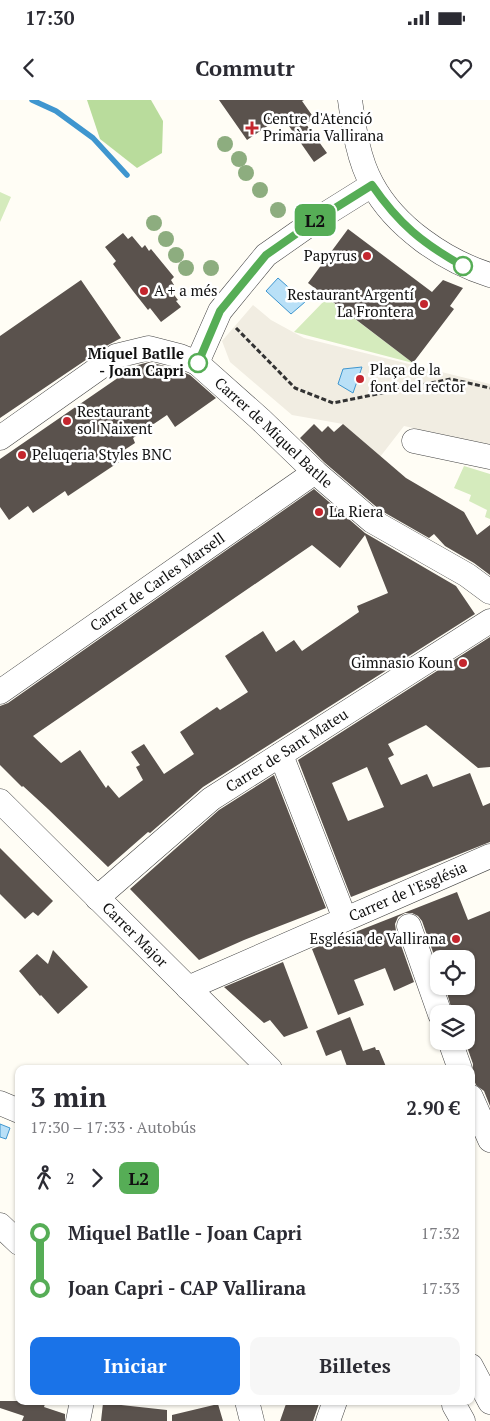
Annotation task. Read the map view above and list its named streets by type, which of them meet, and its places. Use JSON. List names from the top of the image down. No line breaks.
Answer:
{"streets":{"street":["Carrer de Miquel Batlle","Carrer de Carles Marsell","Carrer de Sant Mateu","Carrer de l'Església","Carrer Major"]},"crossings":[["Carrer de Miquel Batlle","Carrer de Carles Marsell"],["Carrer de Sant Mateu","Carrer Major"],["Carrer de l'Església","Carrer Major"]],"places":{"health":["Centre d'Atenció Primària Vallirana"],"other":["Papyrus","A + a més","Restaurant Argentí La Frontera","Miquel Batlle - Joan Capri","Plaça de la font del rector","Restaurant sol Naixent","Peluqeria Styles BNC","La Riera","Gimnasio Koun","Església de Vallirana"]},"lines":["bus line L2"],"page":{"status":"17:30","header":"Commutr","on_map":"L2","heading":["3 min","17:30 – 17:33 · Autobús","2.90 €"],"legs":["2","L2"],"list":[{"name":"Miquel Batlle - Joan Capri","value":"17:32"},{"name":"Joan Capri - CAP Vallirana","value":"17:33"}],"buttons":["Iniciar","Billetes"]}}
